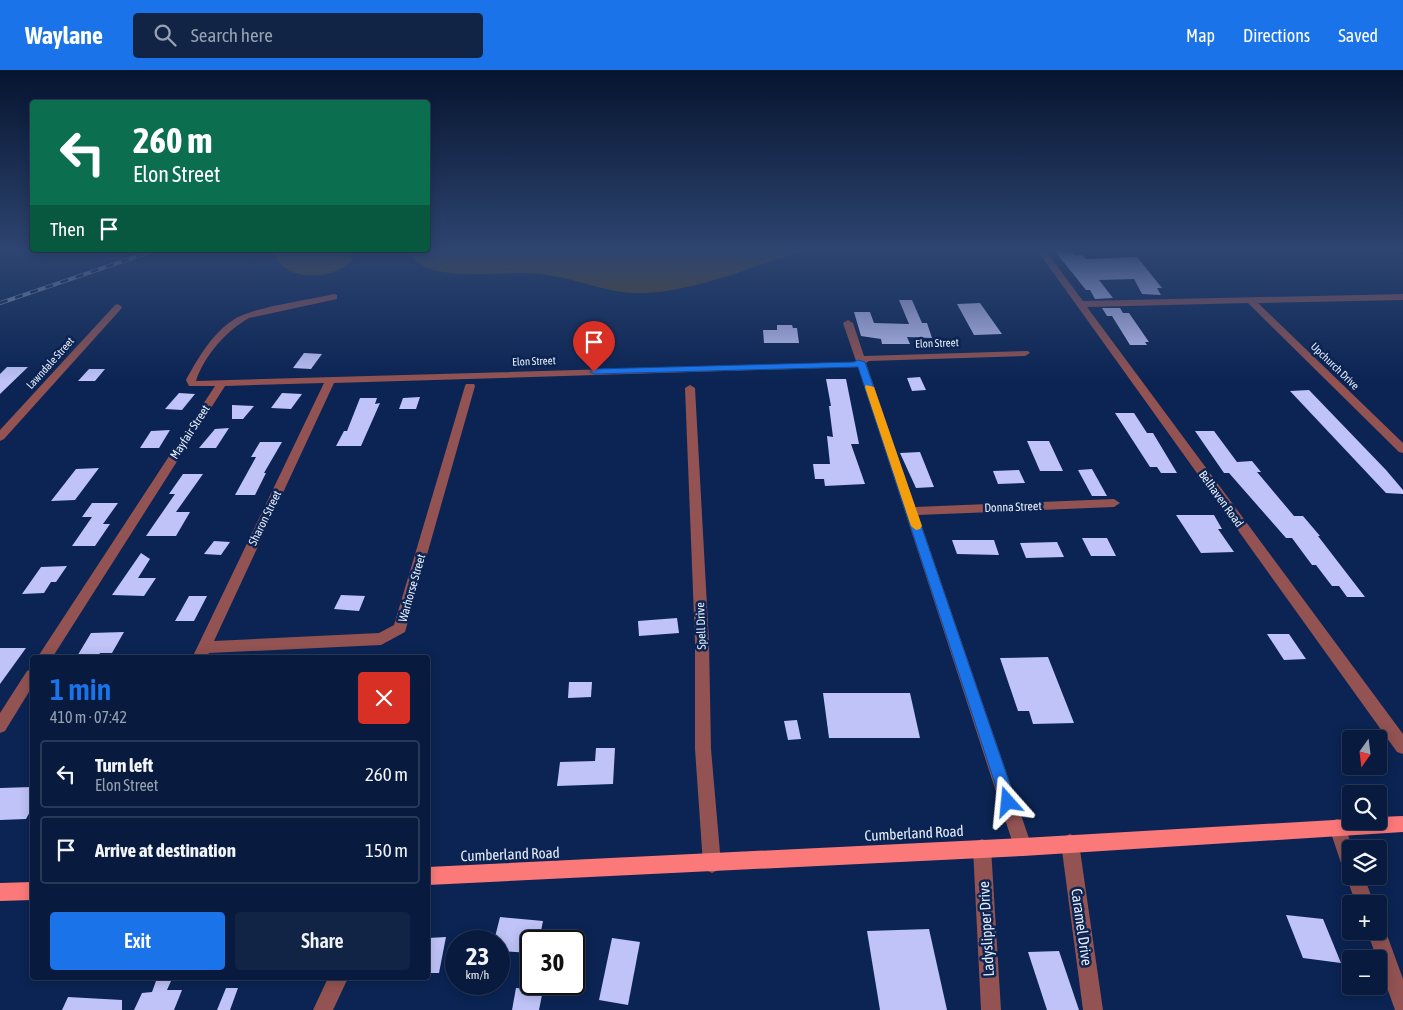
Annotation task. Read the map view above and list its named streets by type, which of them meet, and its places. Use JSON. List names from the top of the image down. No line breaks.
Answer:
{"streets":{"main road":["Cumberland Road"],"street":["Elon Street","Lawndale Street","Upchurch Drive","Mayfair Street","Belhaven Road","Donna Street","Sharon Street","Warhorse Street","Spell Drive","Caramel Drive","Ladyslipper Drive"]},"crossings":[["Elon Street","Mayfair Street"],["Elon Street","Sharon Street"],["Sharon Street","Warhorse Street"],["Spell Drive","Cumberland Road"],["Cumberland Road","Caramel Drive"],["Cumberland Road","Ladyslipper Drive"]],"north":"bottom","page":{"header":"Waylane","search":"Search here","nav":["Map","Directions","Saved"],"turn":["260 m","Elon Street"],"then":"Then","heading":["1 min","410 m · 07:42"],"map_buttons":["+","−"],"list":[{"name":"Turn left","note":"Elon Street","value":"260 m"},{"name":"Arrive at destination","value":"150 m"}],"buttons":["Exit","Share"],"speed":"23 km/h","limit":"30"}}
